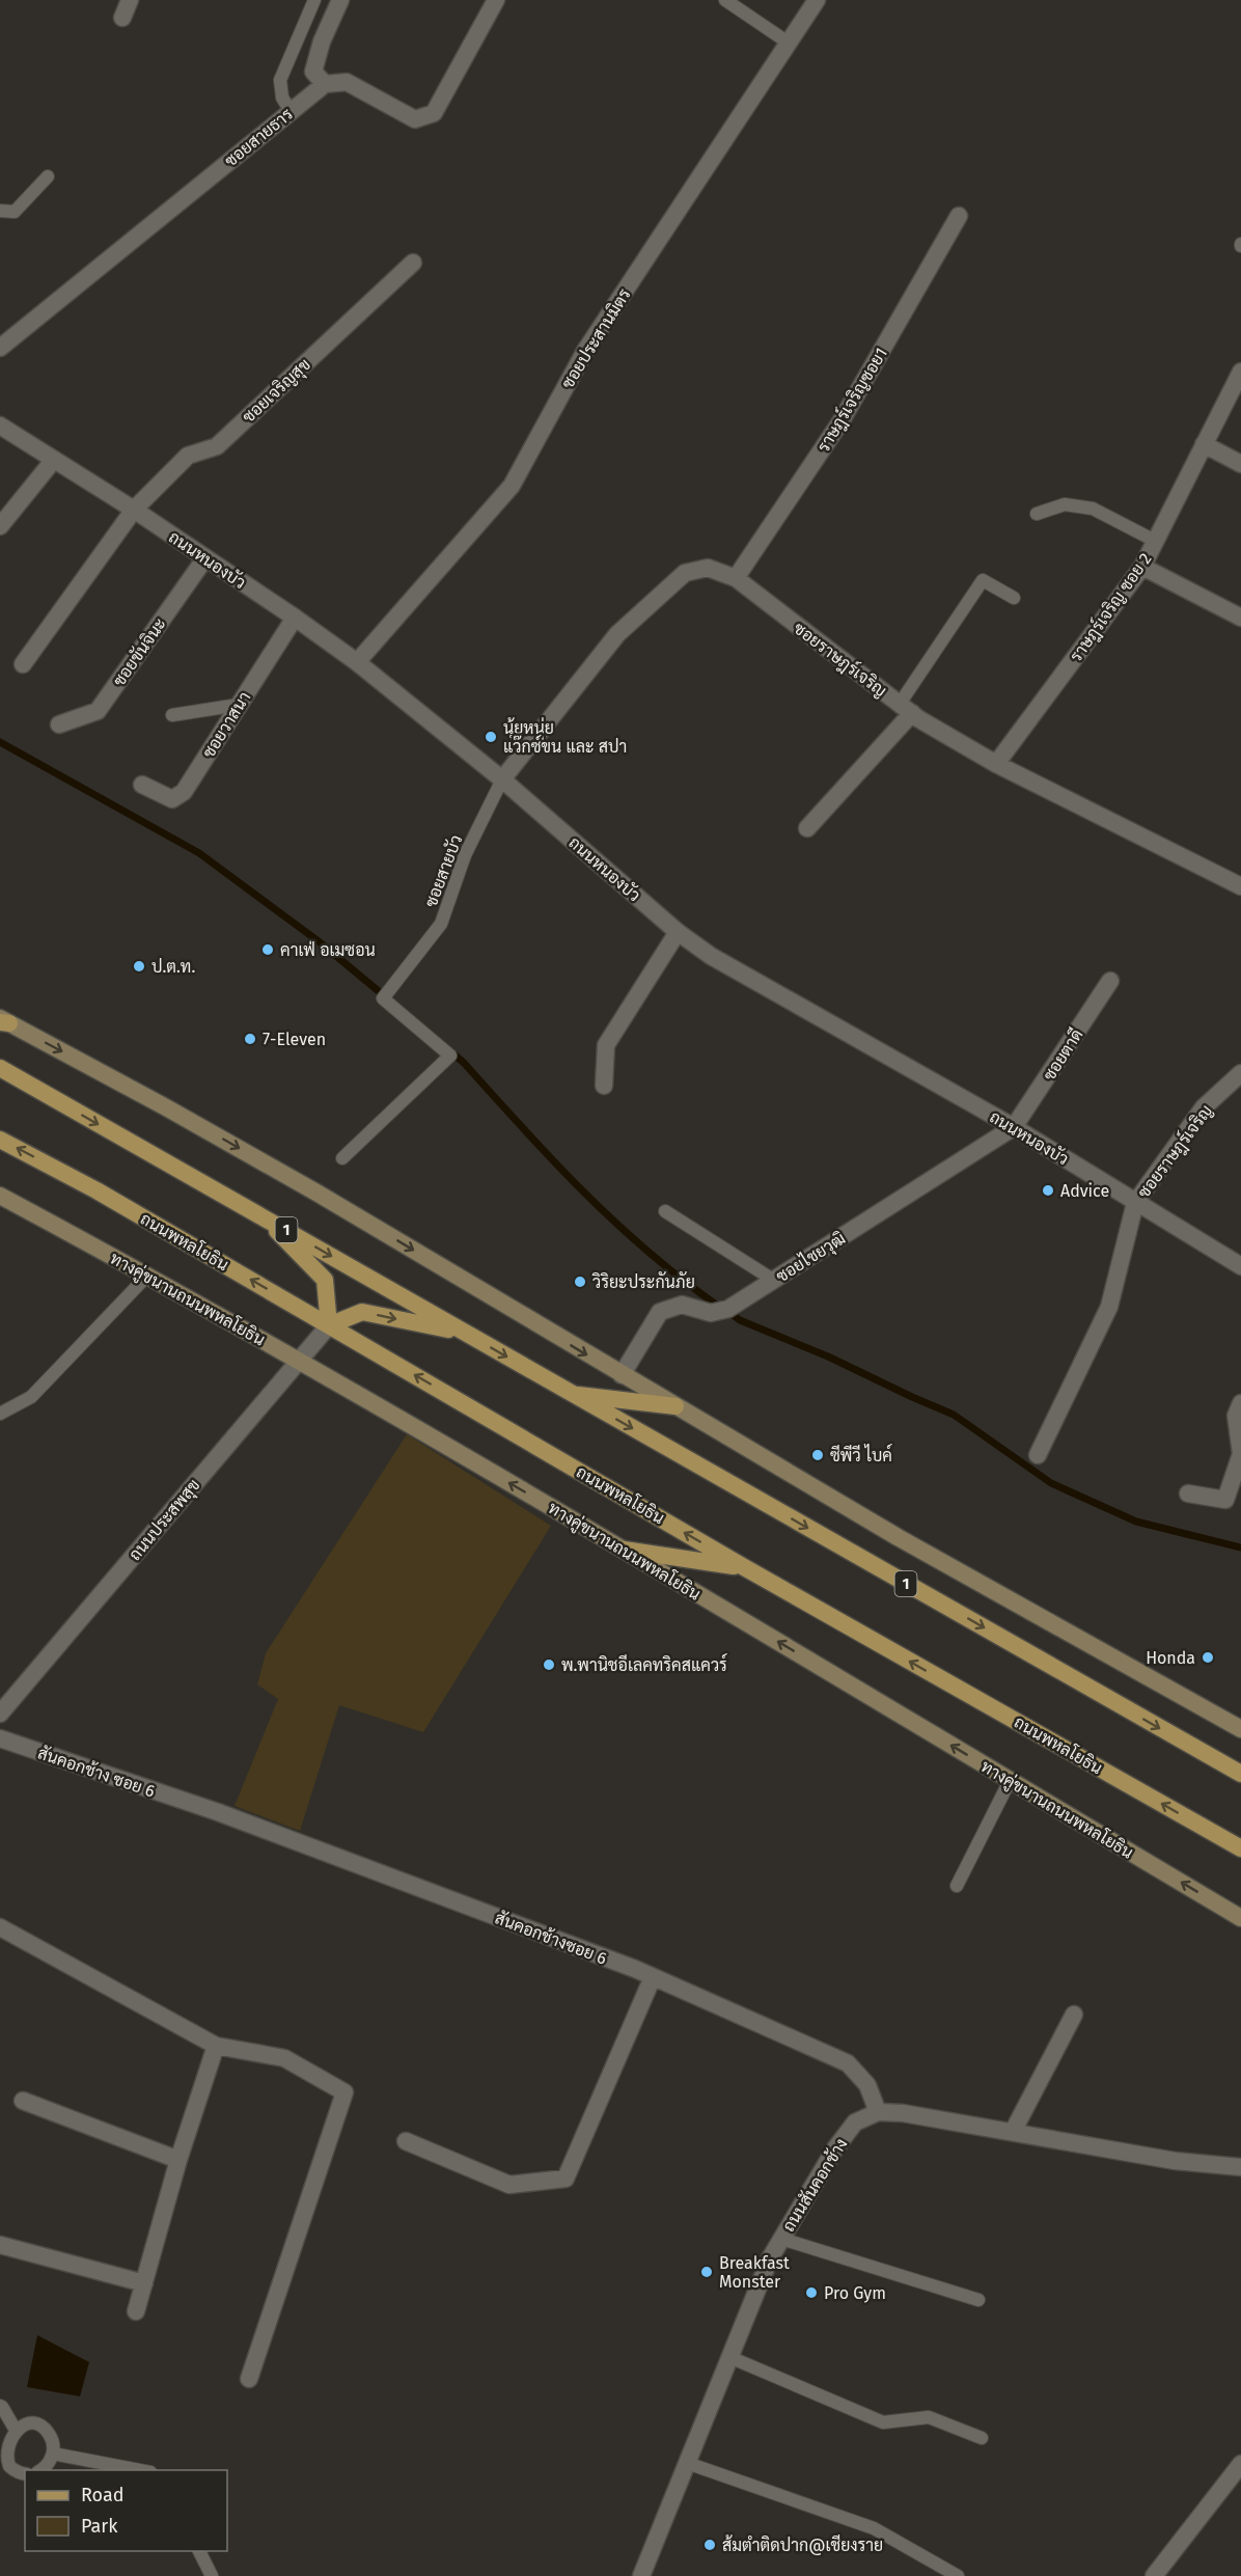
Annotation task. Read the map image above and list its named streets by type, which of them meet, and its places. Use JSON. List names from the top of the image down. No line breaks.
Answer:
{"streets":{"main road":["1","ถนนพหลโยธิน","ทางคู่ขนานถนนพหลโยธิน"],"street":["ซอยสายธาร","ซอยประสานมิตร","ซอยเจริญสุข","ราษฎร์เจริญซอย1","ถนนหนองบัว","ราษฎร์เจริญ ซอย 2","ซอยขันจินะ","ซอยราษฎร์เจริญ","ซอยวาสนา","ซอยตาดี","ซอยไชยวุฒิ","ถนนประสพสุข","สันคอกช้าง ซอย 6","สันคอกช้างซอย 6","ถนนสันคอกช้าง"],"lane":["ซอยสายบัว"]},"crossings":[["ซอยประสานมิตร","ถนนหนองบัว"],["ซอยเจริญสุข","ถนนหนองบัว"],["ราษฎร์เจริญซอย1","ซอยราษฎร์เจริญ"],["ถนนหนองบัว","ซอยขันจินะ"],["ถนนหนองบัว","ซอยราษฎร์เจริญ"],["ถนนหนองบัว","ซอยวาสนา"],["ถนนหนองบัว","ซอยสายบัว"],["ถนนหนองบัว","ซอยตาดี"],["ถนนหนองบัว","ซอยไชยวุฒิ"],["ราษฎร์เจริญ ซอย 2","ซอยราษฎร์เจริญ"],["ซอยราษฎร์เจริญ","ซอยสายบัว"],["ซอยตาดี","ซอยไชยวุฒิ"],["1","ซอยไชยวุฒิ"],["ถนนพหลโยธิน","ถนนประสพสุข"],["ทางคู่ขนานถนนพหลโยธิน","ถนนประสพสุข"],["สันคอกช้าง ซอย 6","สันคอกช้างซอย 6"],["สันคอกช้างซอย 6","ถนนสันคอกช้าง"]],"places":["นุ้ยหนุ่ย แว๊กซ์ขน และ สปา","คาเฟ่ อเมซอน","ป.ต.ท.","7-Eleven","Advice","วิริยะประกันภัย","ซีพีวี ไบค์","Honda","พ.พานิชอีเลคทริคสแควร์","Breakfast Monster","Pro Gym","ส้มตำติดปาก@เชียงราย"],"legend":["Road","Park"]}
